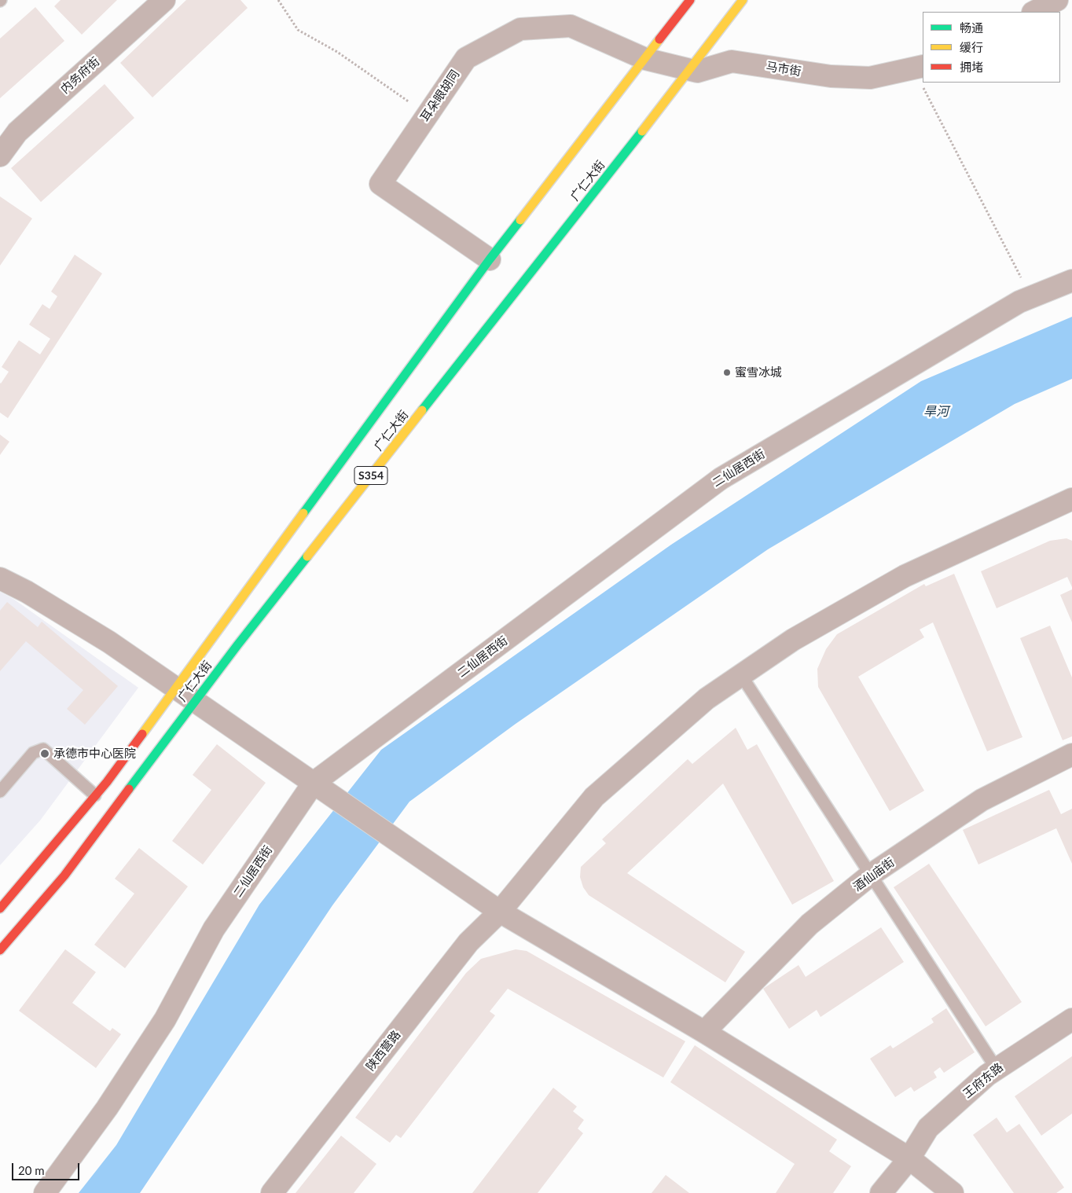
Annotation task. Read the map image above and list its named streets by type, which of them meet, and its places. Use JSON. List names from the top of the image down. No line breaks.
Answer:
{"streets":{"main road":["广仁大街","S354"],"street":["马市街","内务府街","耳朵眼胡同","二仙居西街","酒仙庙街","陕西营路","王府东路"]},"crossings":[["马市街","耳朵眼胡同"],["马市街","广仁大街"],["耳朵眼胡同","广仁大街"]],"water":["旱河"],"places":["蜜雪冰城","承德市中心医院"],"legend":["畅通","缓行","拥堵"],"scale_bar":"20 m"}
